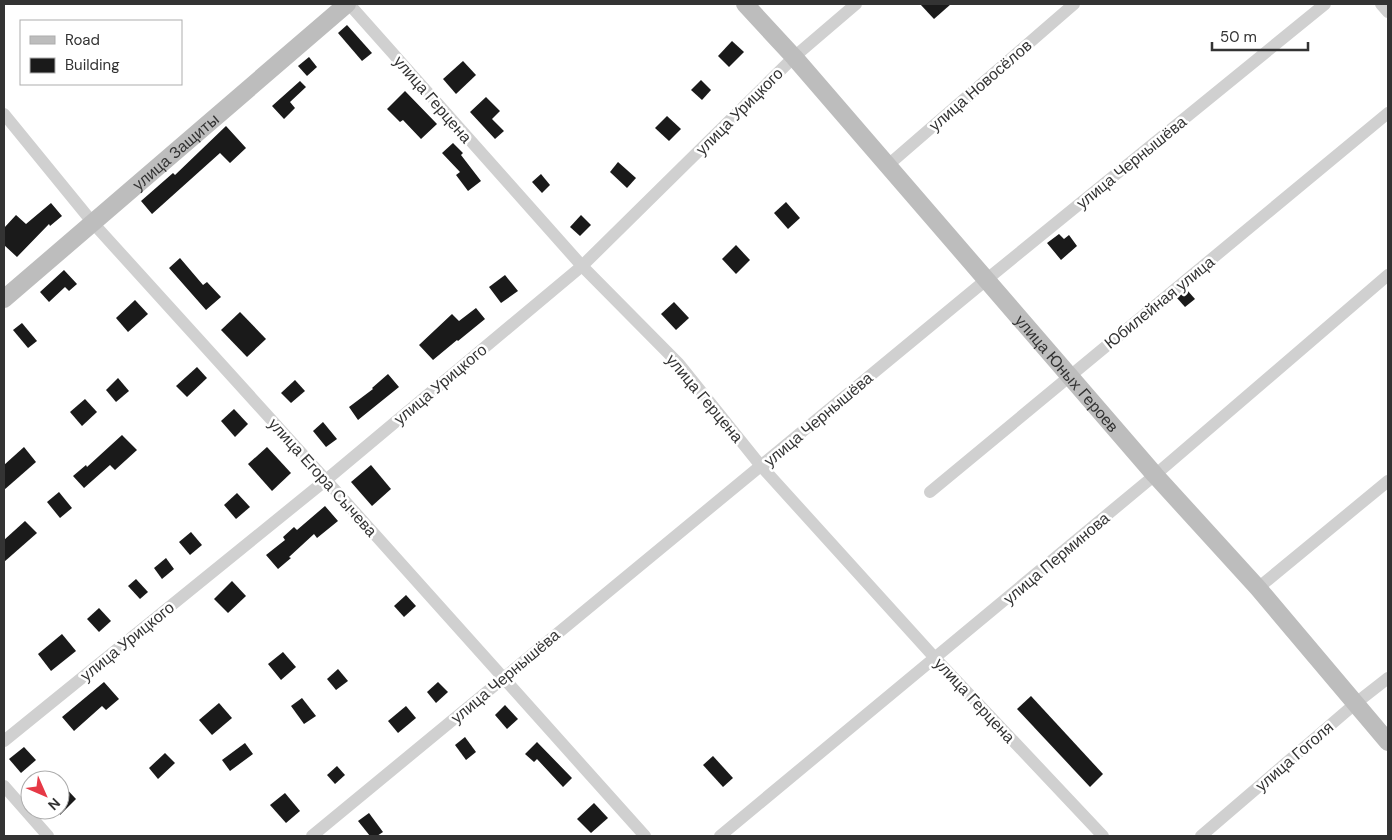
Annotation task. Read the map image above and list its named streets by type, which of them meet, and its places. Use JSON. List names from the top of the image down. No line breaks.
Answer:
{"streets":{"street":["улица Новосёлов","улица Герцена","улица Урицкого","улица Защиты","улица Чернышёва","Юбилейная улица","улица Юных Героев","улица Егора Сычева","улица Перминова","улица Гоголя"]},"crossings":[["улица Новосёлов","улица Юных Героев"],["улица Герцена","улица Урицкого"],["улица Герцена","улица Защиты"],["улица Герцена","улица Чернышёва"],["улица Герцена","улица Перминова"],["улица Урицкого","улица Юных Героев"],["улица Урицкого","улица Егора Сычева"],["улица Защиты","улица Егора Сычева"],["улица Чернышёва","улица Юных Героев"],["улица Чернышёва","улица Егора Сычева"],["Юбилейная улица","улица Юных Героев"],["улица Юных Героев","улица Перминова"],["улица Юных Героев","улица Гоголя"]],"legend":["Road","Building"],"scale_bar":"50 m","north":"bottom right"}
